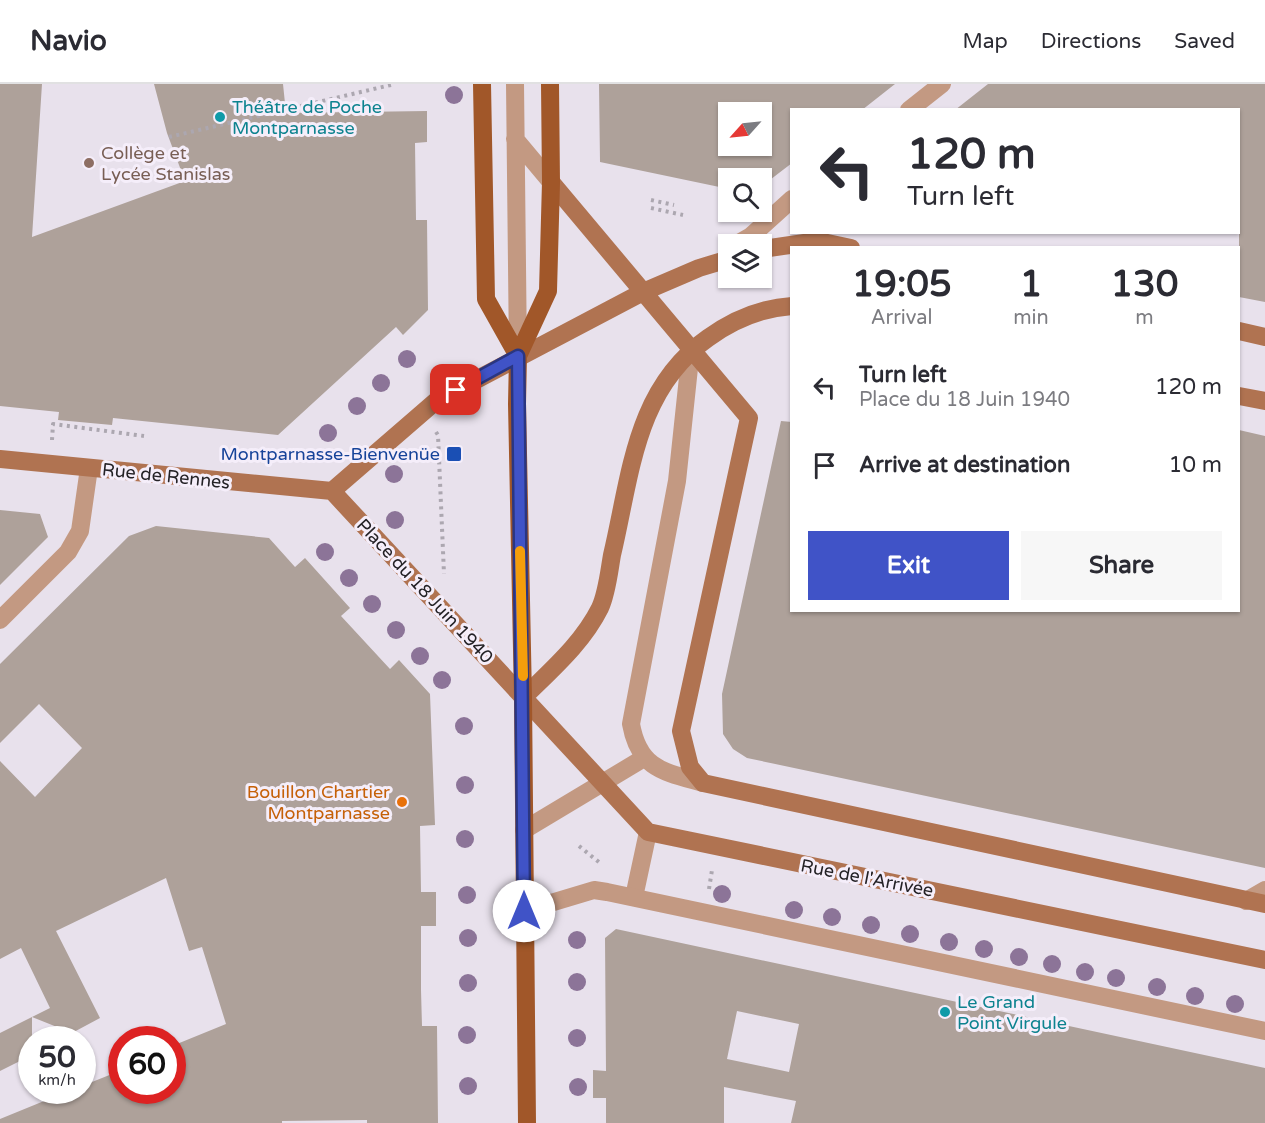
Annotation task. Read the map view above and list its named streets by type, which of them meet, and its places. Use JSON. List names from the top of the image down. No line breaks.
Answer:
{"streets":{"main road":["Rue de Rennes","Place du 18 Juin 1940","Rue de l'Arrivée"]},"crossings":[["Rue de Rennes","Place du 18 Juin 1940"]],"places":{"other":["Théâtre de Poche Montparnasse","Collège et Lycée Stanislas","Bouillon Chartier Montparnasse","Le Grand Point Virgule"],"transit":["Montparnasse-Bienvenüe"]},"north":"bottom left","page":{"header":"Navio","nav":["Map","Directions","Saved"],"turn":["120 m","Turn left"],"eta":["19:05","Arrival","1","min","130","m"],"list":[{"name":"Turn left","note":"Place du 18 Juin 1940","value":"120 m"},{"name":"Arrive at destination","value":"10 m"}],"buttons":["Exit","Share"],"speed":"50 km/h","limit":"60"}}
